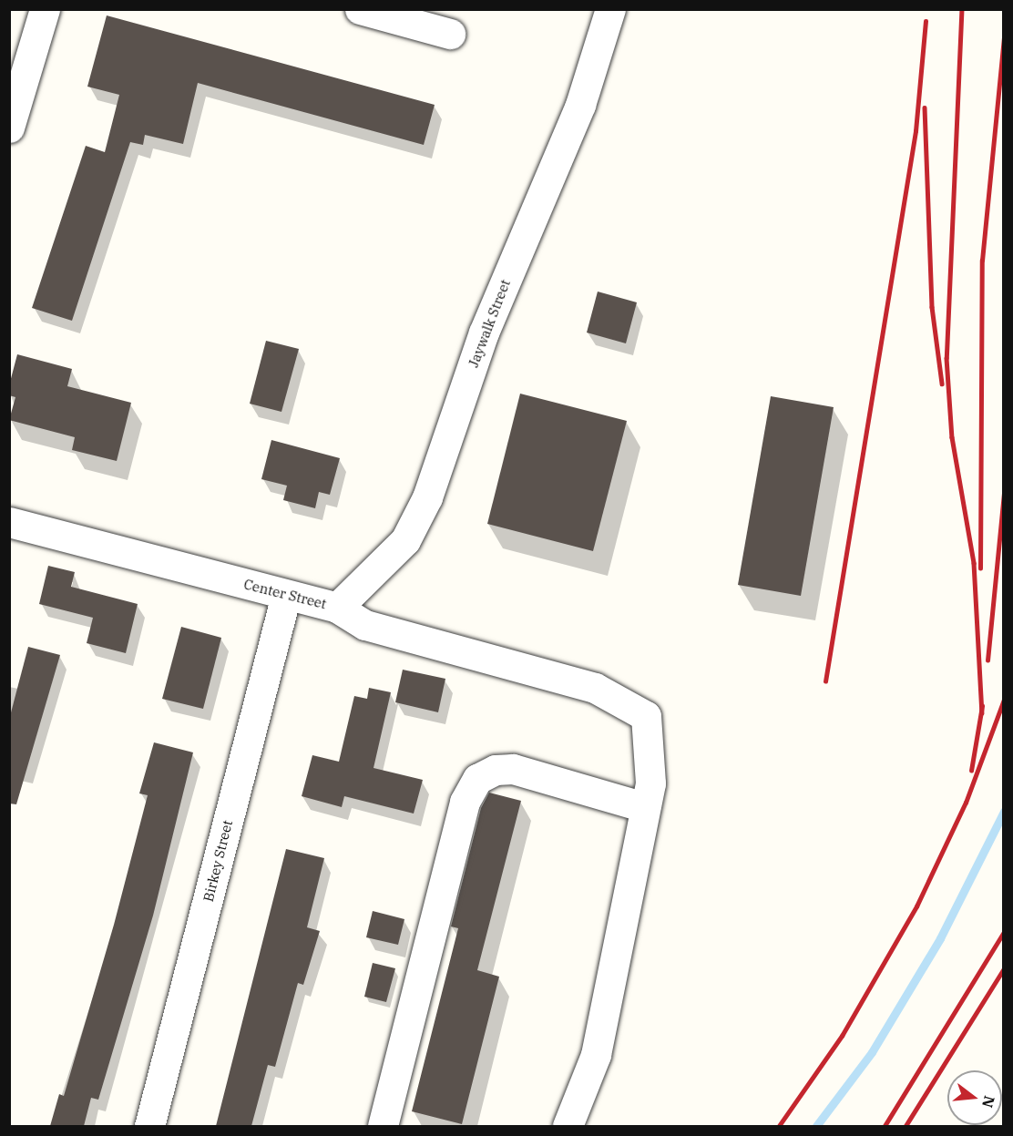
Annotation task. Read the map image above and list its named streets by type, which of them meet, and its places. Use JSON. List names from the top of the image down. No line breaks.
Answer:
{"streets":{"street":["Jaywalk Street","Center Street","Birkey Street"]},"crossings":[["Jaywalk Street","Center Street"],["Center Street","Birkey Street"]],"north":"right"}
